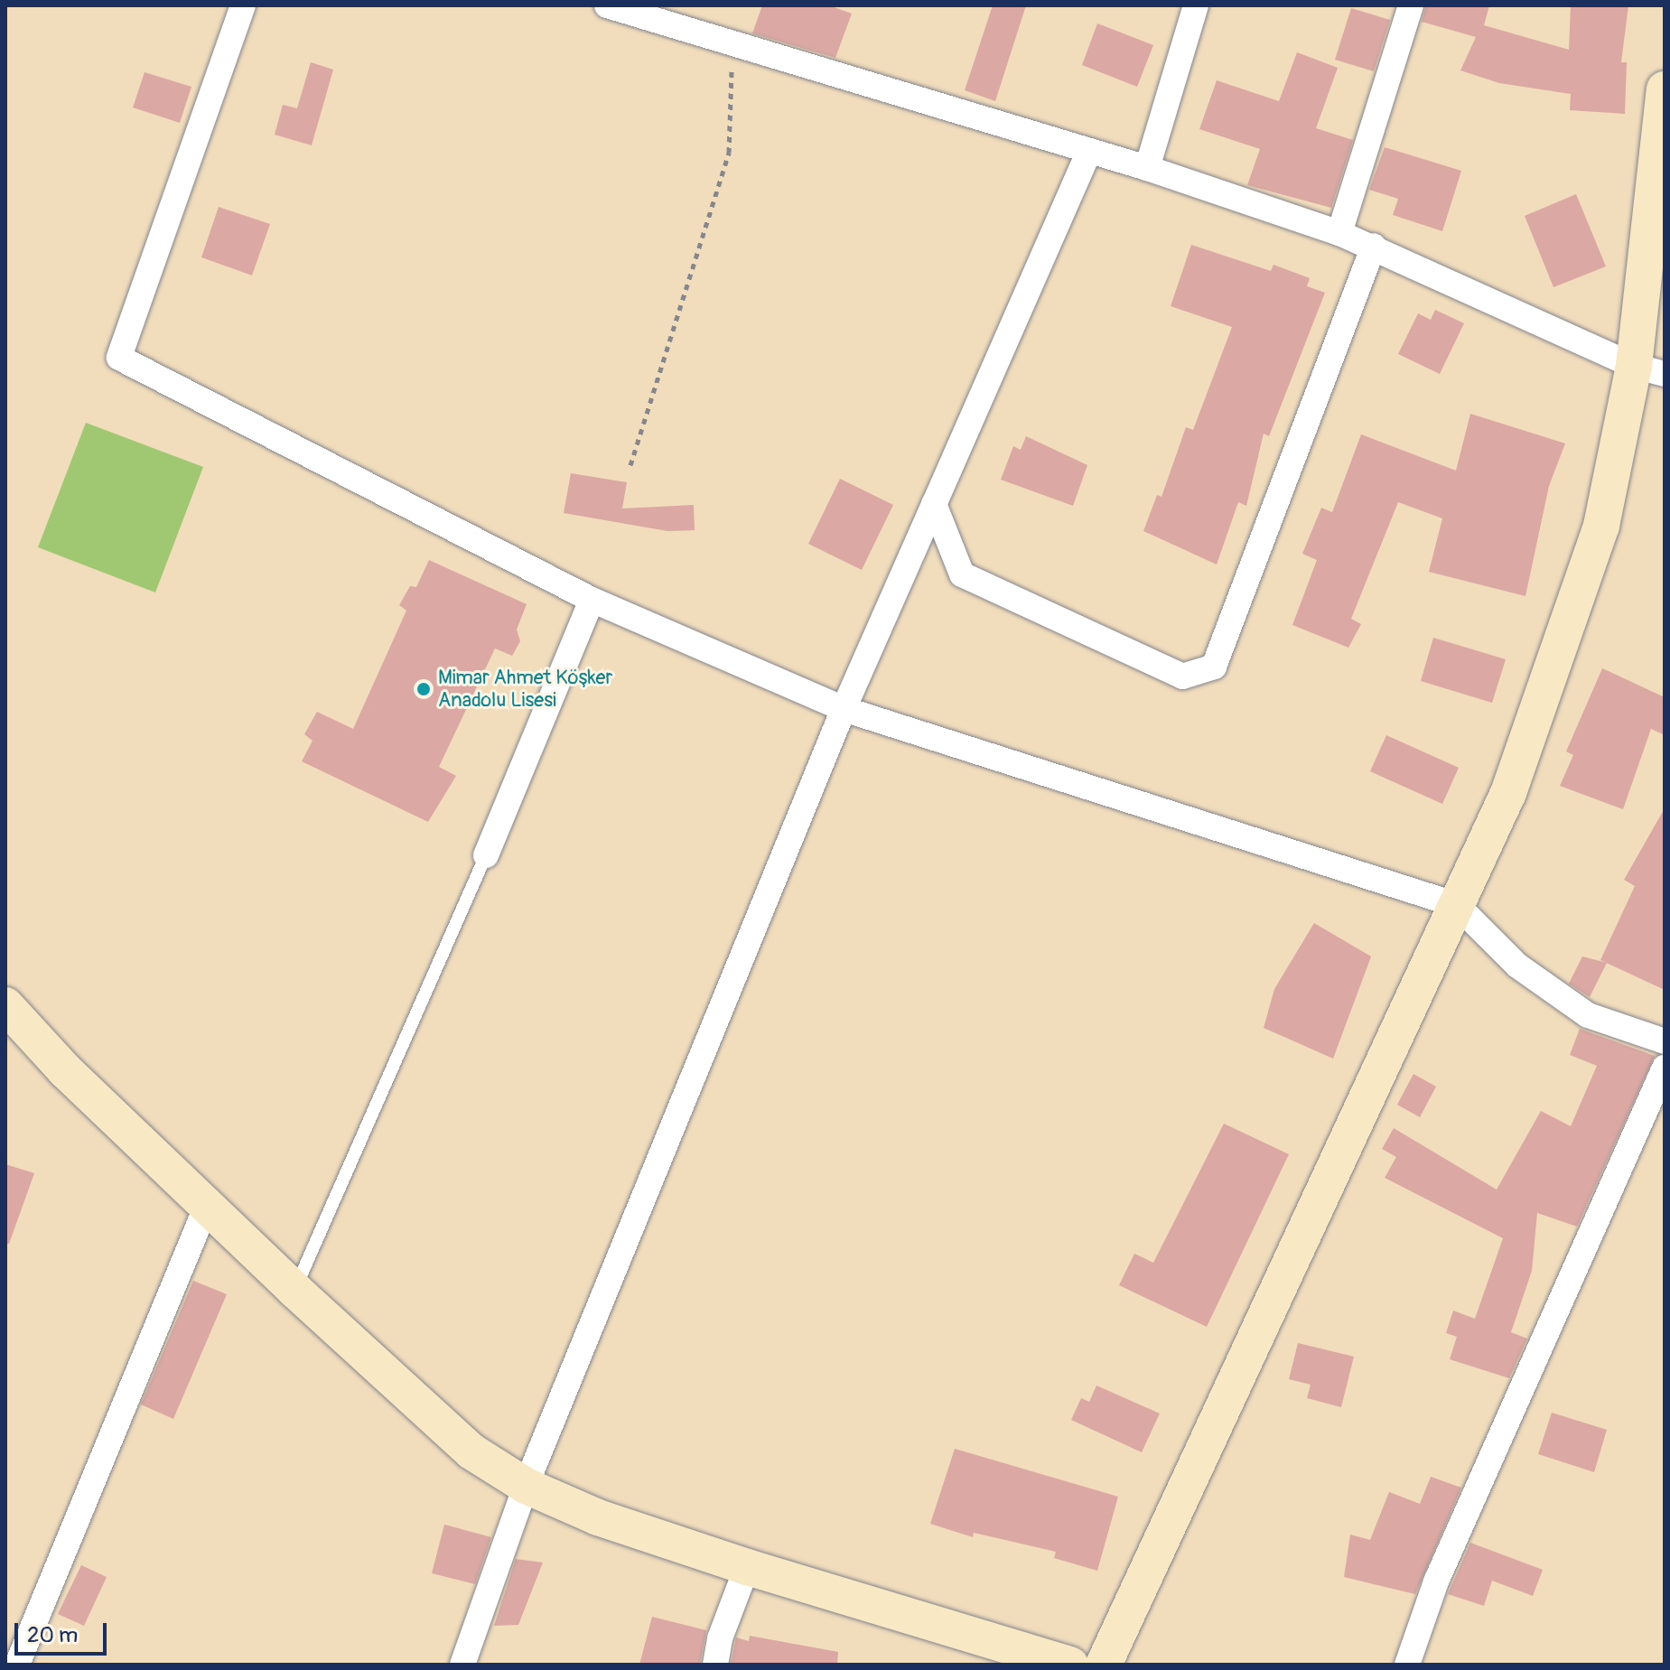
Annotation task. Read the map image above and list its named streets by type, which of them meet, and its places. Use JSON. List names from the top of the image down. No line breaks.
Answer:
{"places":["Mimar Ahmet Köşker Anadolu Lisesi"],"scale_bar":"20 m"}
